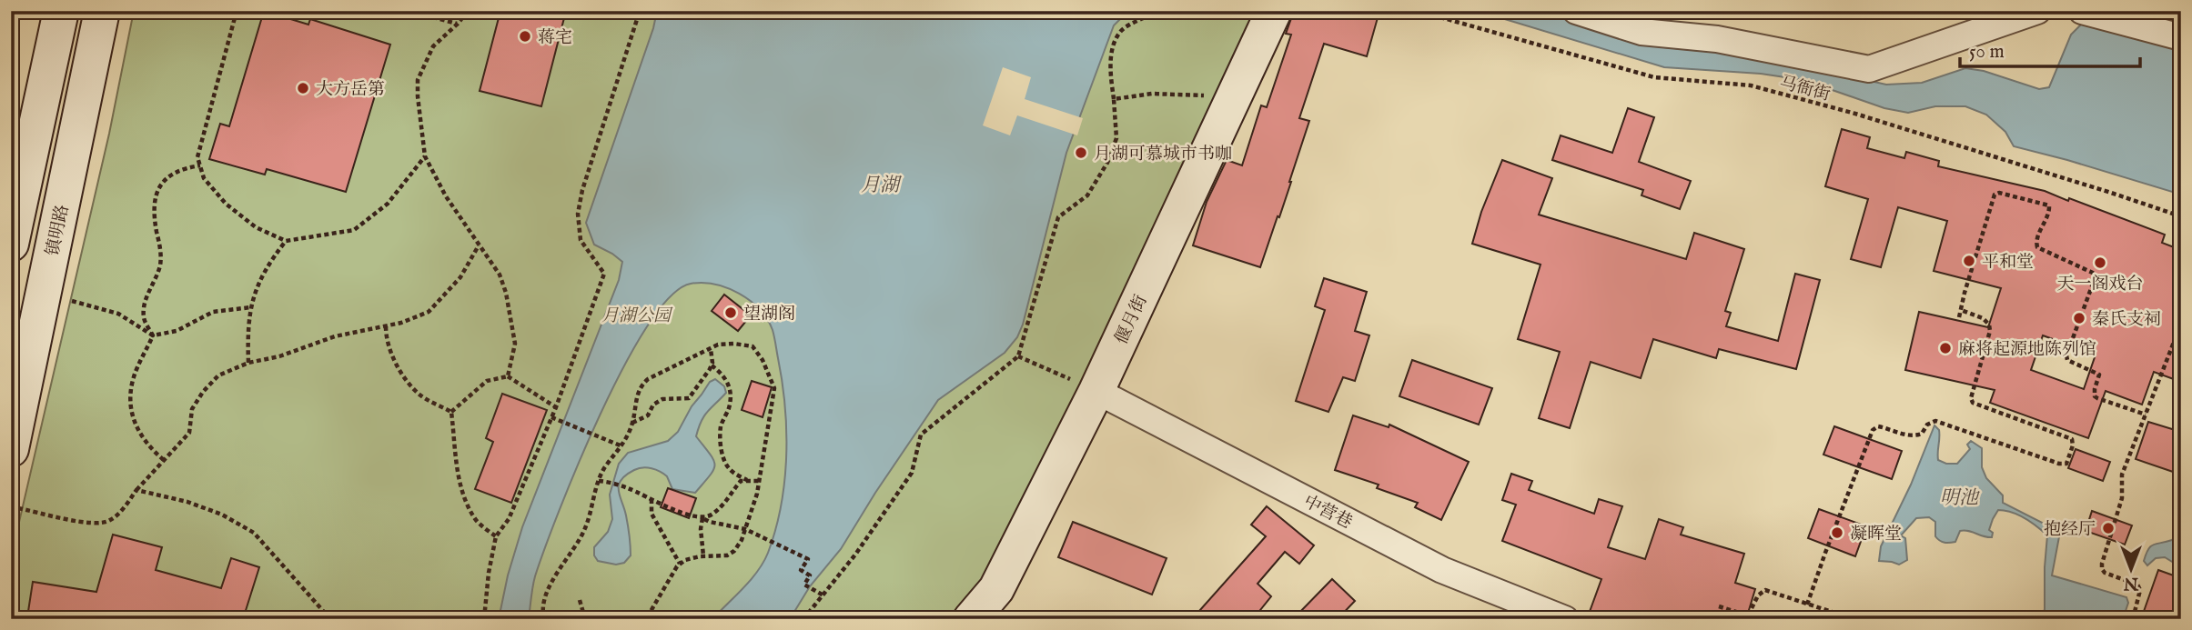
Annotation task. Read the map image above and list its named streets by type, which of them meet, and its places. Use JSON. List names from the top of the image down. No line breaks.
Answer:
{"streets":{"main road":["镇明路","偃月街"],"street":["中营巷"],"path":["马衙街"]},"crossings":[["偃月街","中营巷"]],"water":["月湖","明池"],"parks":["月湖公园"],"places":["蒋宅","大方岳第","月湖可慕城市书咖","平和堂","天一阁戏台","望湖阁","秦氏支祠","麻将起源地陈列馆","抱经厅","凝晖堂"],"scale_bar":"50 m","north":"bottom"}
